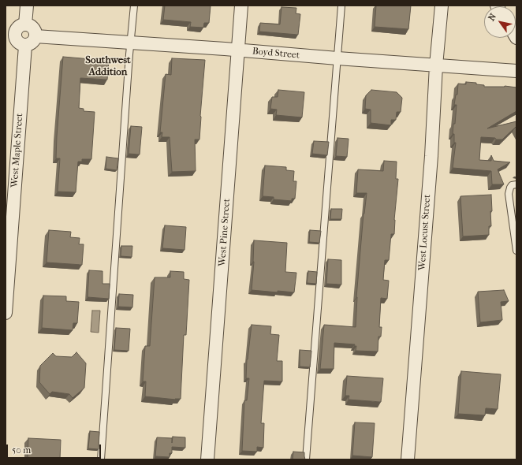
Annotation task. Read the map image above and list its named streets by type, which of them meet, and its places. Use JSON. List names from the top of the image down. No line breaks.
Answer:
{"streets":{"street":["Boyd Street","West Maple Street","West Pine Street","West Locust Street"]},"crossings":[["Boyd Street","West Maple Street"],["Boyd Street","West Pine Street"],["Boyd Street","West Locust Street"]],"districts":["Southwest Addition"],"scale_bar":"50 m","north":"top left"}
